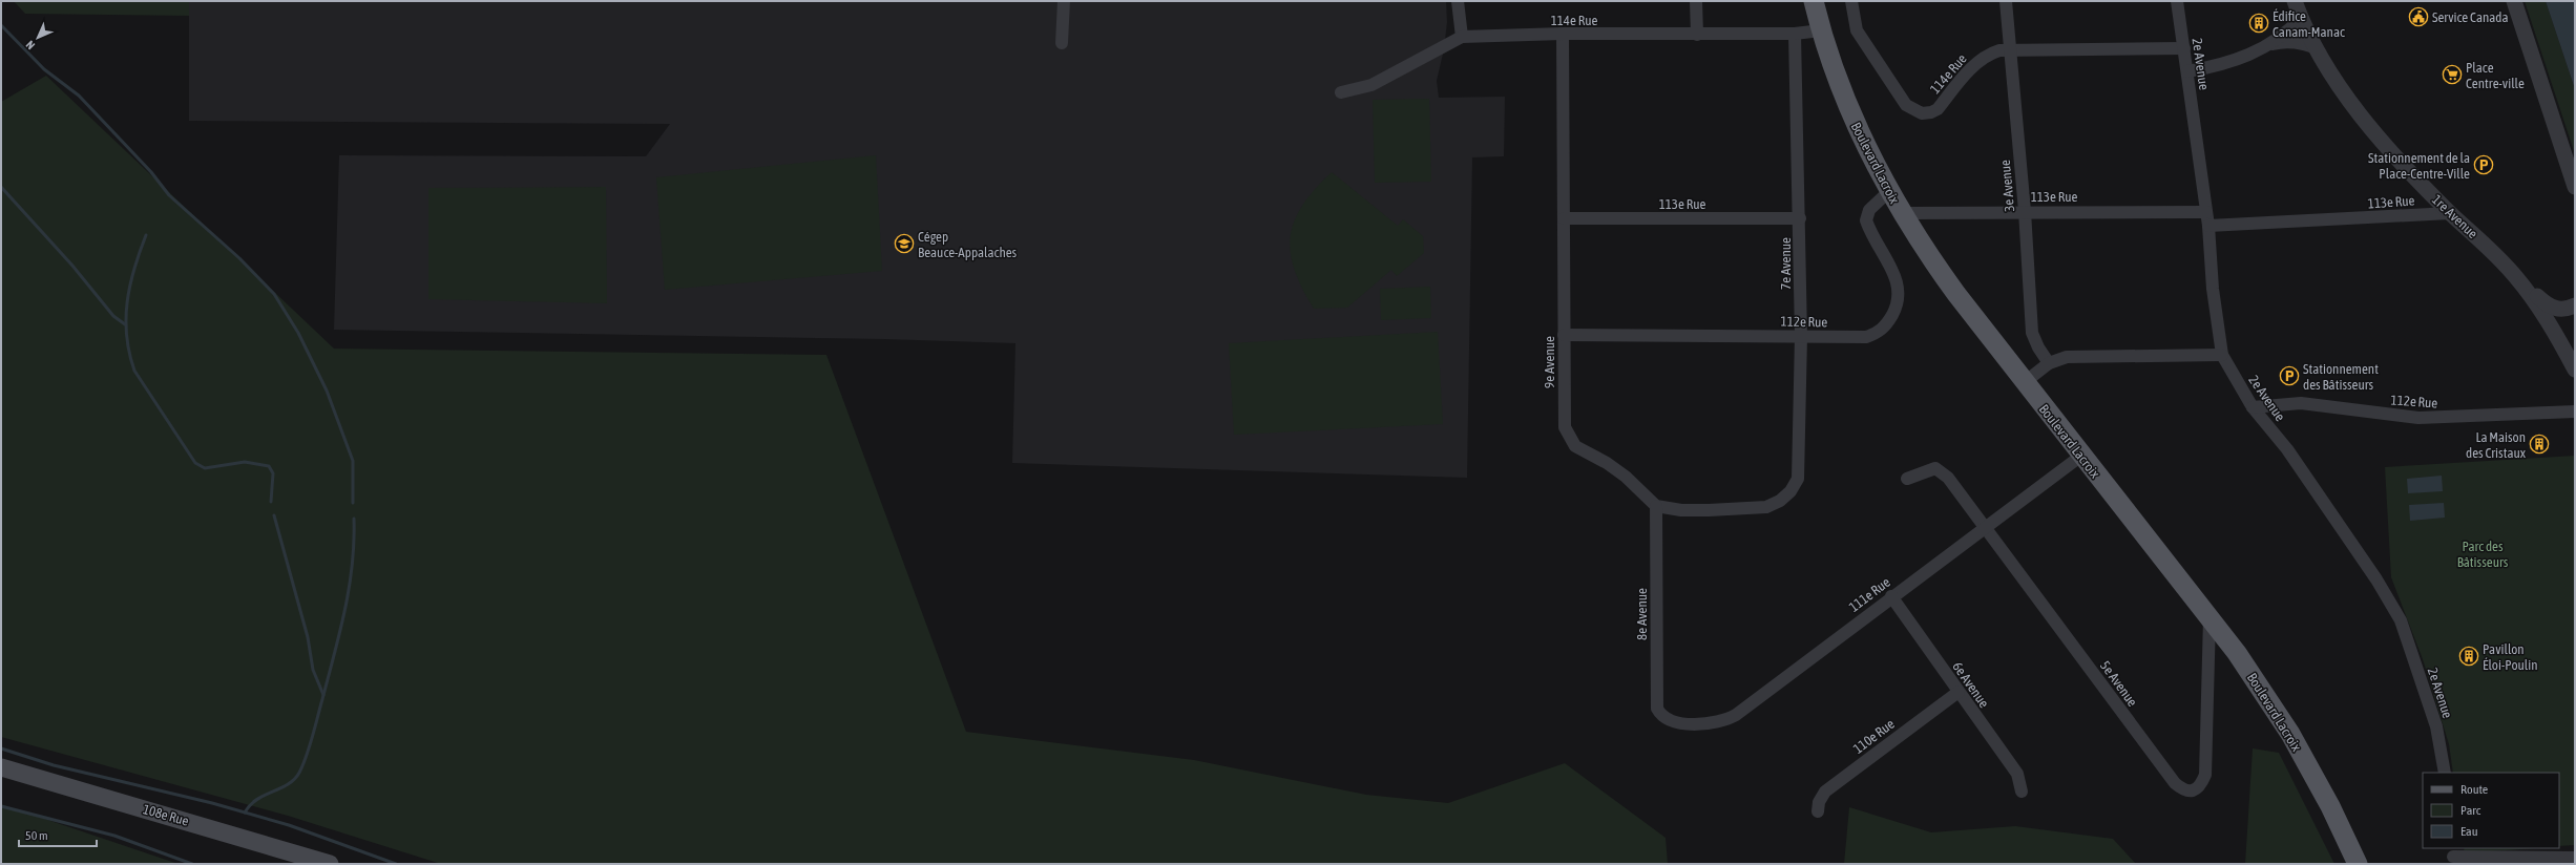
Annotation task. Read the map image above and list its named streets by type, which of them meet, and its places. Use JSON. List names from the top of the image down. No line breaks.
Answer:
{"streets":{"main road":["Boulevard Lacroix","108e Rue"],"street":["114e Rue","2e Avenue","3e Avenue","113e Rue","1re Avenue","7e Avenue","112e Rue","9e Avenue","111e Rue","8e Avenue","5e Avenue","6e Avenue","110e Rue"]},"crossings":[["114e Rue","2e Avenue"],["114e Rue","Boulevard Lacroix"],["114e Rue","3e Avenue"],["114e Rue","7e Avenue"],["114e Rue","9e Avenue"],["2e Avenue","113e Rue"],["2e Avenue","112e Rue"],["Boulevard Lacroix","113e Rue"],["Boulevard Lacroix","112e Rue"],["Boulevard Lacroix","111e Rue"],["Boulevard Lacroix","5e Avenue"],["3e Avenue","113e Rue"],["113e Rue","1re Avenue"],["113e Rue","7e Avenue"],["113e Rue","9e Avenue"],["7e Avenue","112e Rue"],["7e Avenue","9e Avenue"],["7e Avenue","8e Avenue"],["112e Rue","9e Avenue"],["9e Avenue","8e Avenue"],["111e Rue","8e Avenue"],["111e Rue","5e Avenue"],["111e Rue","6e Avenue"],["6e Avenue","110e Rue"]],"parks":["Parc des Bâtisseurs"],"places":{"public building":["Service Canada"],"building":["Édifice Canam-Manac","La Maison des Cristaux","Pavillon Éloi-Poulin"],"supermarket":["Place Centre-ville"],"parking":["Stationnement de la Place-Centre-Ville","Stationnement des Bâtisseurs"],"school or university":["Cégep Beauce-Appalaches"]},"legend":["Route","Parc","Eau"],"scale_bar":"50 m","north":"bottom left"}
